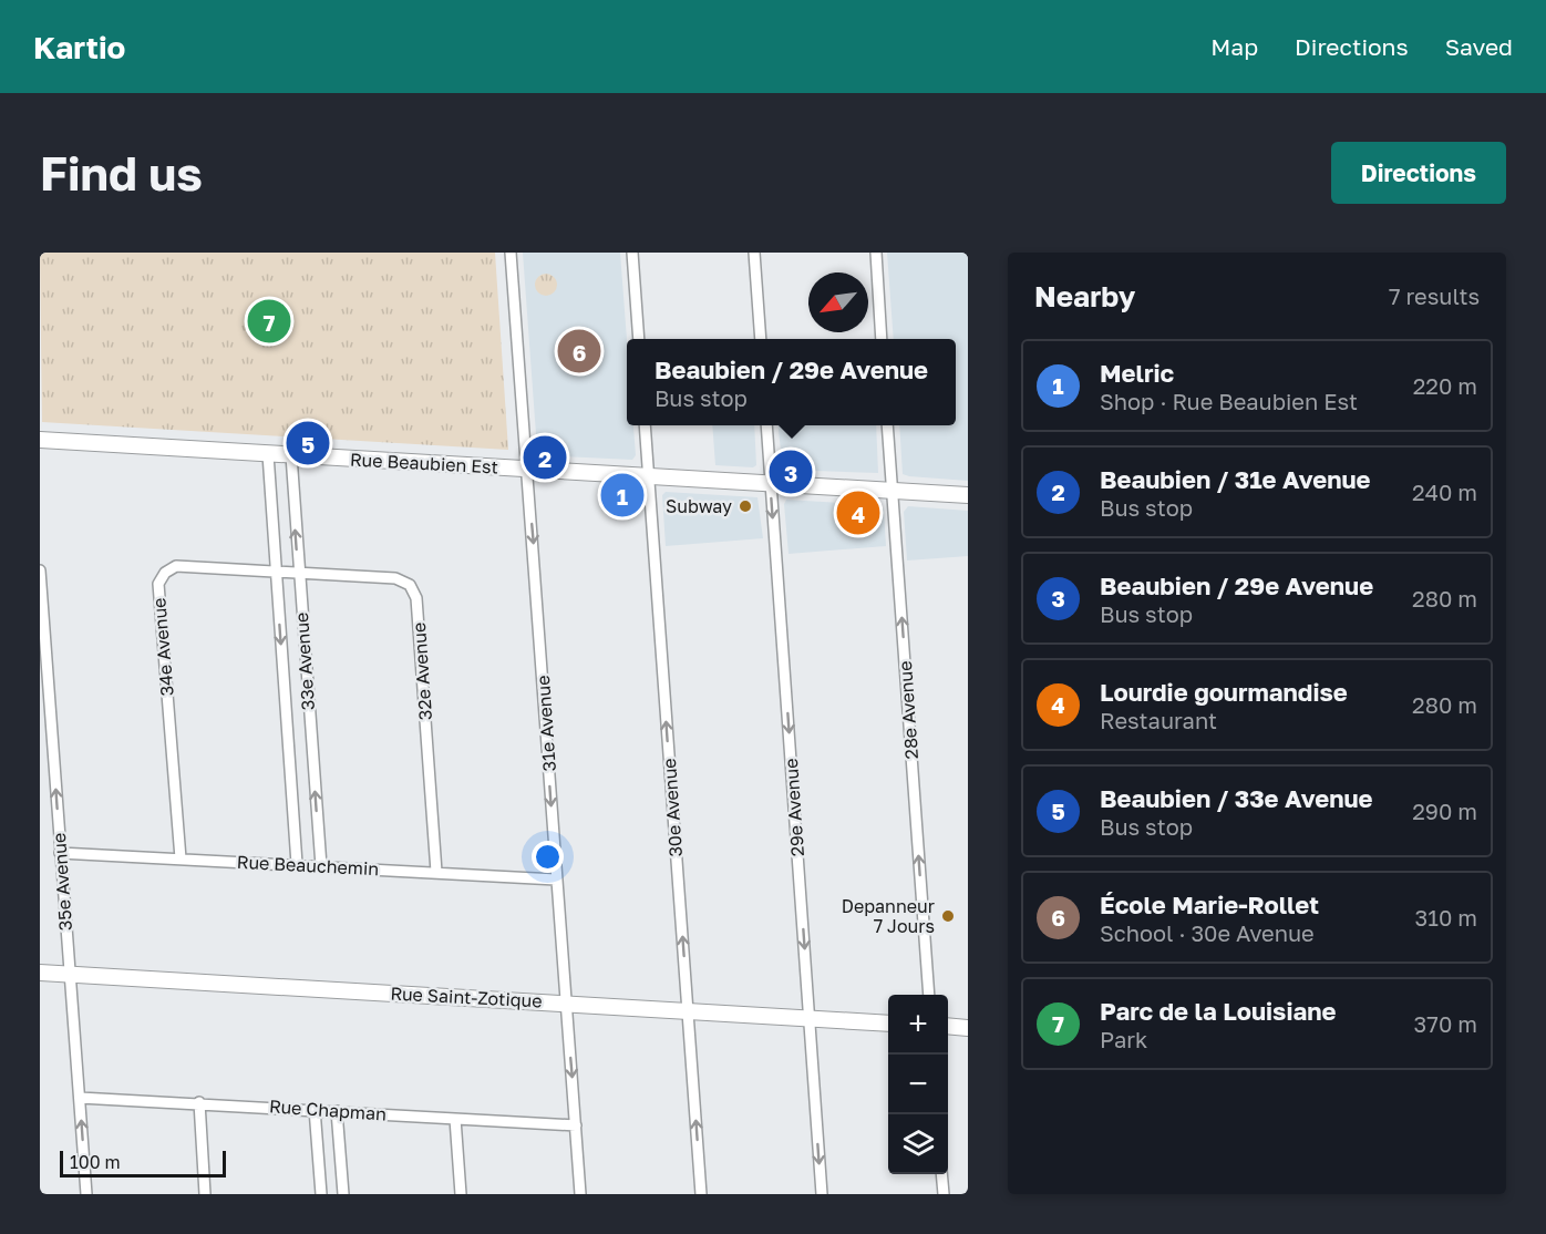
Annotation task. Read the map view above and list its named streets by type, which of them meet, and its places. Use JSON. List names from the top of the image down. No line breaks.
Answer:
{"streets":{"street":["Rue Beaubien Est","34e Avenue","33e Avenue","32e Avenue","28e Avenue","31e Avenue","30e Avenue","29e Avenue","Rue Beauchemin","35e Avenue","Rue Saint-Zotique","Rue Chapman"]},"crossings":[["Rue Beaubien Est","33e Avenue"],["Rue Beaubien Est","28e Avenue"],["Rue Beaubien Est","31e Avenue"],["Rue Beaubien Est","30e Avenue"],["Rue Beaubien Est","29e Avenue"],["34e Avenue","33e Avenue"],["34e Avenue","32e Avenue"],["34e Avenue","Rue Beauchemin"],["33e Avenue","32e Avenue"],["33e Avenue","Rue Beauchemin"],["32e Avenue","Rue Beauchemin"],["31e Avenue","Rue Beauchemin"],["31e Avenue","Rue Saint-Zotique"],["31e Avenue","Rue Chapman"],["30e Avenue","Rue Saint-Zotique"],["29e Avenue","Rue Saint-Zotique"],["Rue Beauchemin","35e Avenue"],["35e Avenue","Rue Saint-Zotique"],["35e Avenue","Rue Chapman"]],"one_way":["28e Avenue","31e Avenue","30e Avenue","29e Avenue","35e Avenue"],"places":["Subway","Depanneur 7 Jours"],"scale_bar":"100 m","north":"bottom left","page":{"header":"Kartio","nav":["Map","Directions","Saved"],"buttons":"Directions","title":"Find us","heading":["Nearby","7 results"],"pins":["7","6","5","2","3","1","4"],"popup":["Beaubien / 29e Avenue","Bus stop"],"list":[{"mark":"1","name":"Melric","note":"Shop · Rue Beaubien Est","value":"220 m"},{"mark":"2","name":"Beaubien / 31e Avenue","note":"Bus stop","value":"240 m"},{"mark":"3","name":"Beaubien / 29e Avenue","note":"Bus stop","value":"280 m"},{"mark":"4","name":"Lourdie gourmandise","note":"Restaurant","value":"280 m"},{"mark":"5","name":"Beaubien / 33e Avenue","note":"Bus stop","value":"290 m"},{"mark":"6","name":"École Marie-Rollet","note":"School · 30e Avenue","value":"310 m"},{"mark":"7","name":"Parc de la Louisiane","note":"Park","value":"370 m"}],"map_buttons":["+","−"],"scale":"100 m"}}
